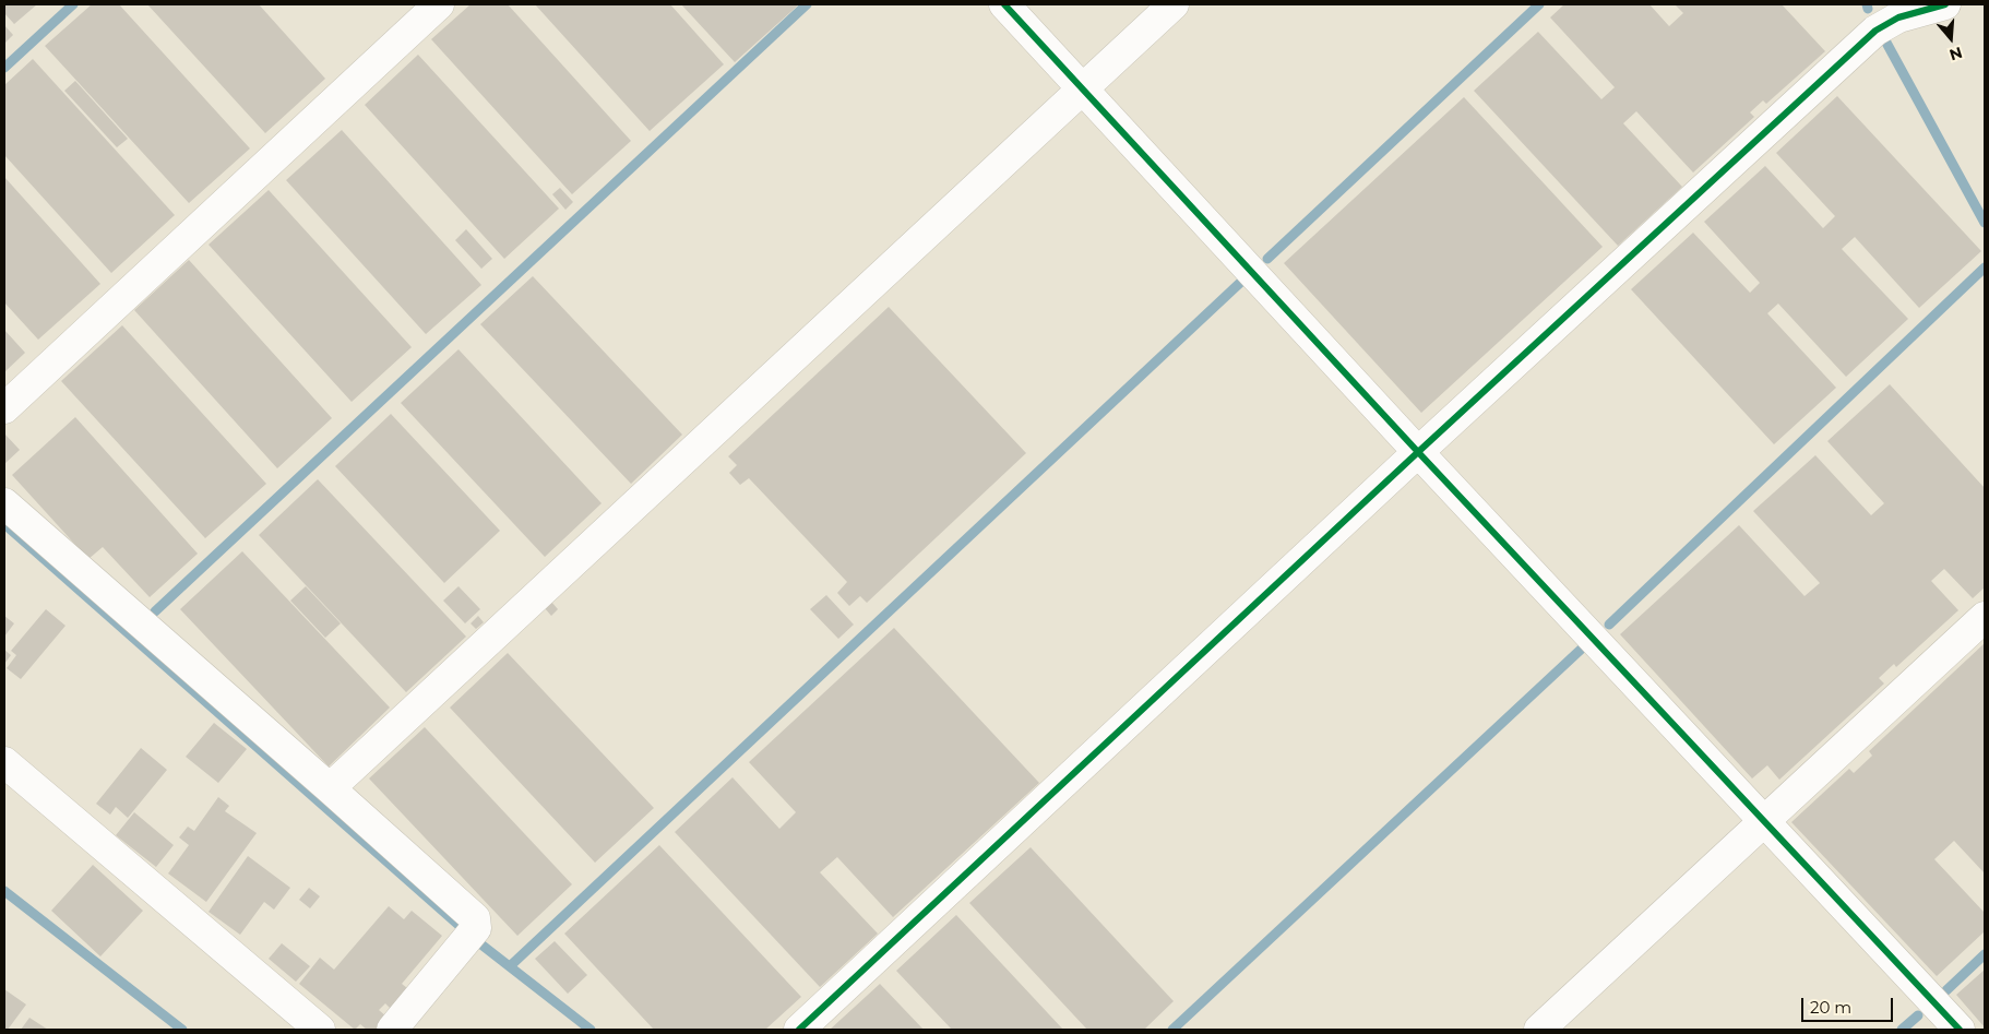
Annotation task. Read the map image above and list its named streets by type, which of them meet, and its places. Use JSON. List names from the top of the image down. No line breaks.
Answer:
{"scale_bar":"20 m","north":"bottom"}
